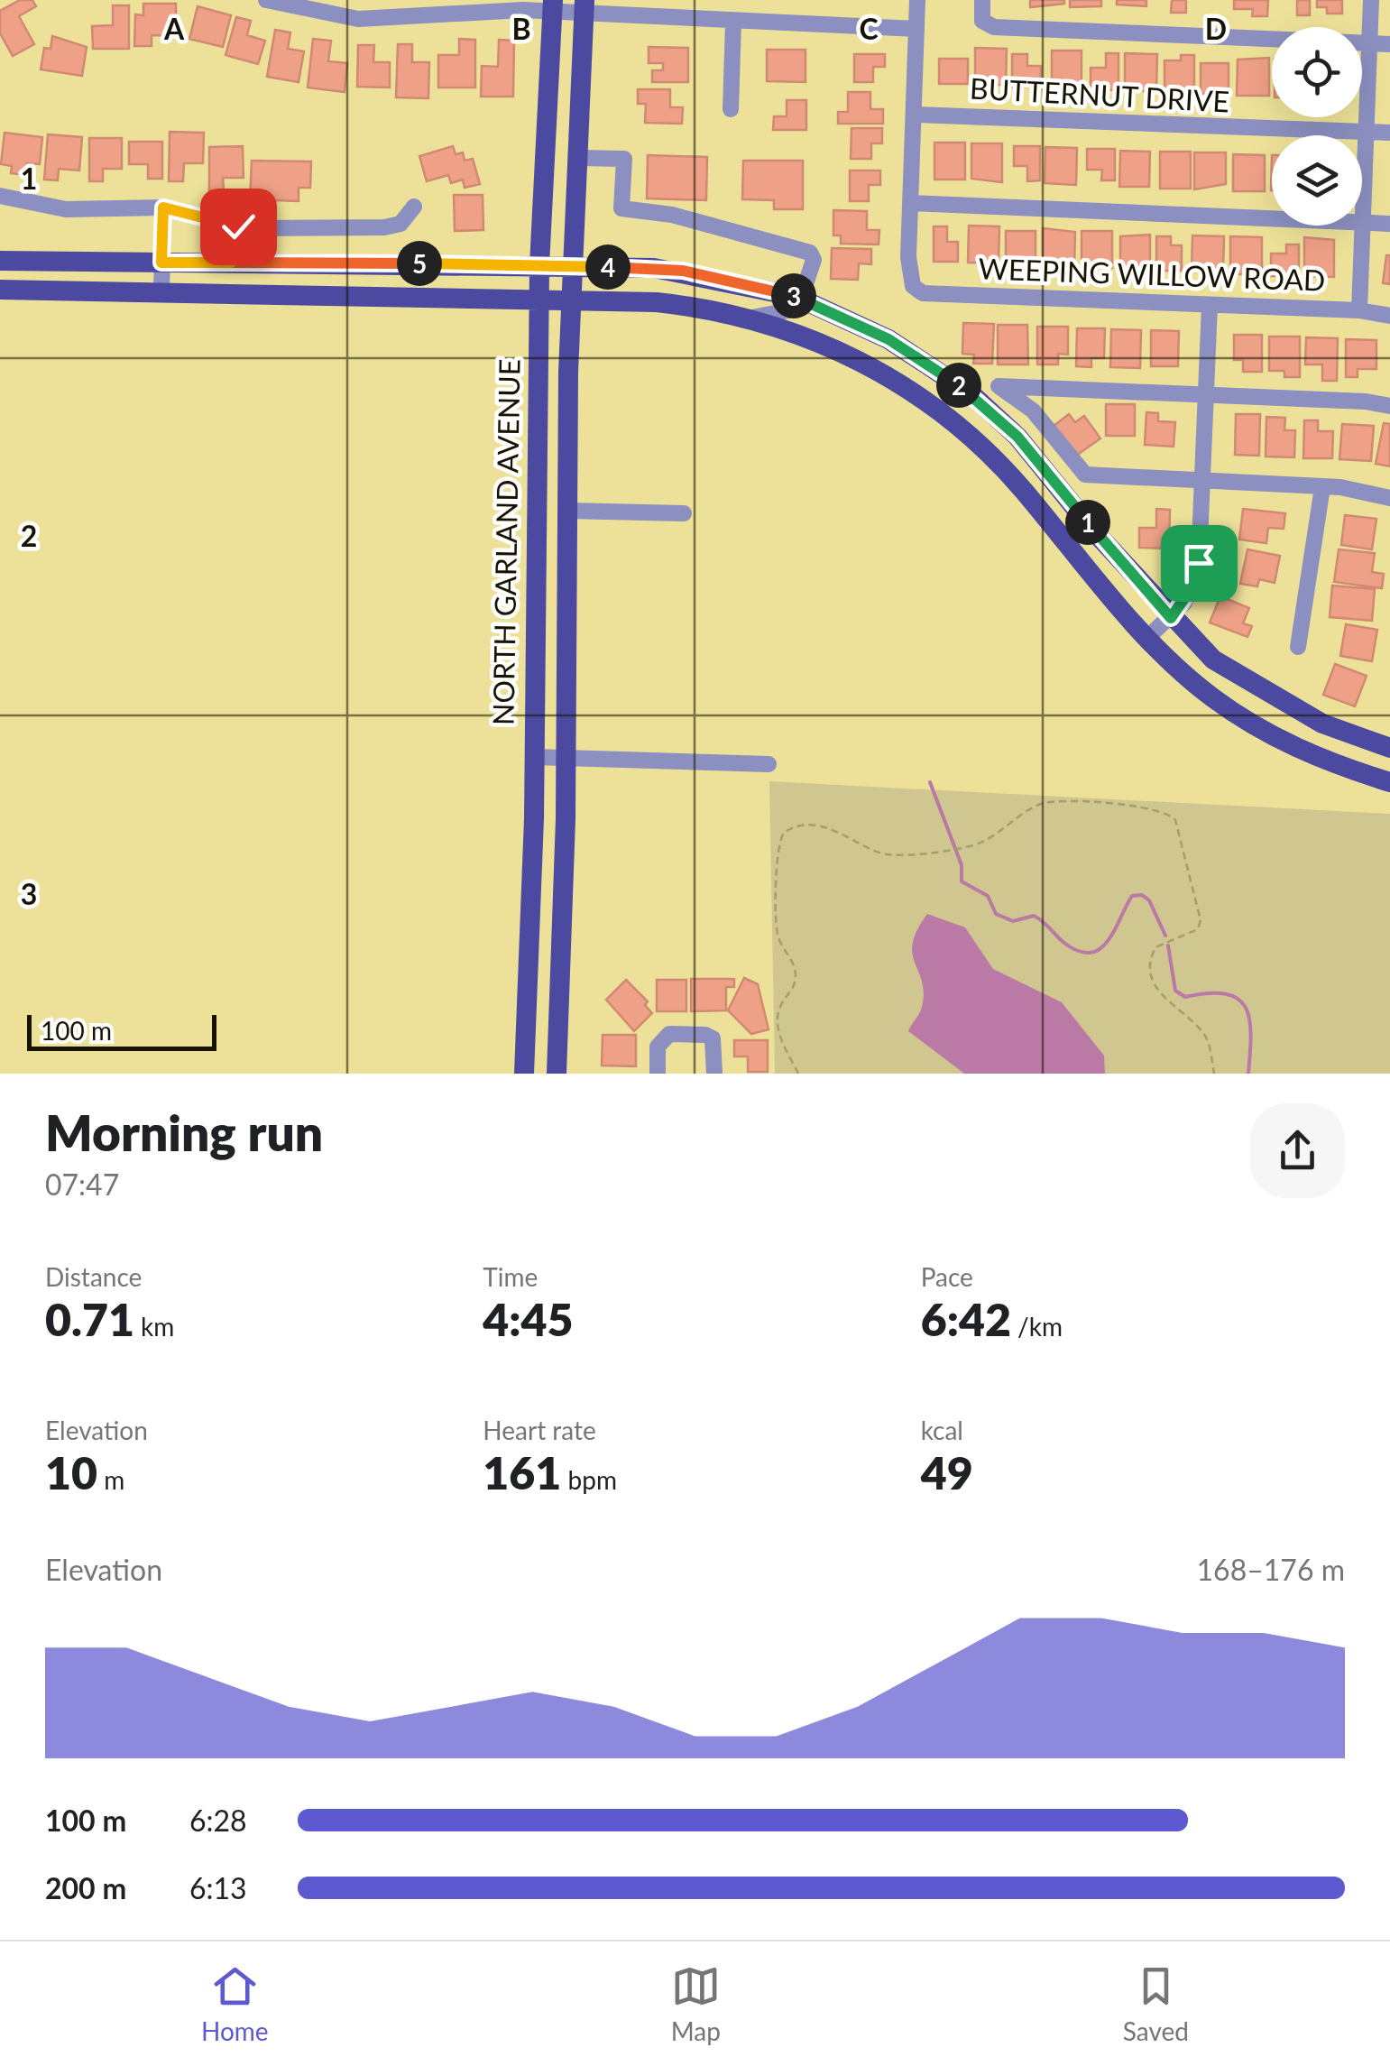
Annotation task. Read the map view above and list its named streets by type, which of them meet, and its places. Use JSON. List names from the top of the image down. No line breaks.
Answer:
{"streets":{"main road":["NORTH GARLAND AVENUE"],"street":["BUTTERNUT DRIVE","WEEPING WILLOW ROAD"]},"scale_bar":"100 m","page":{"pins":["5","4","3","2","1"],"scale":"100 m","heading":["Morning run","07:47"],"stats":[["Distance","0.71 km"],["Time","4:45"],["Pace","6:42 /km"],["Elevation","10 m"],["Heart rate","161 bpm"],["kcal","49"]],"chart":["Elevation","168–176 m"],"list":[{"name":"100 m","note":"6:28"},{"name":"200 m","note":"6:13"}],"tabs":["Home","Map","Saved"]},"grid":{"columns":["A","B","C","D"],"rows":["1","2","3"]}}
